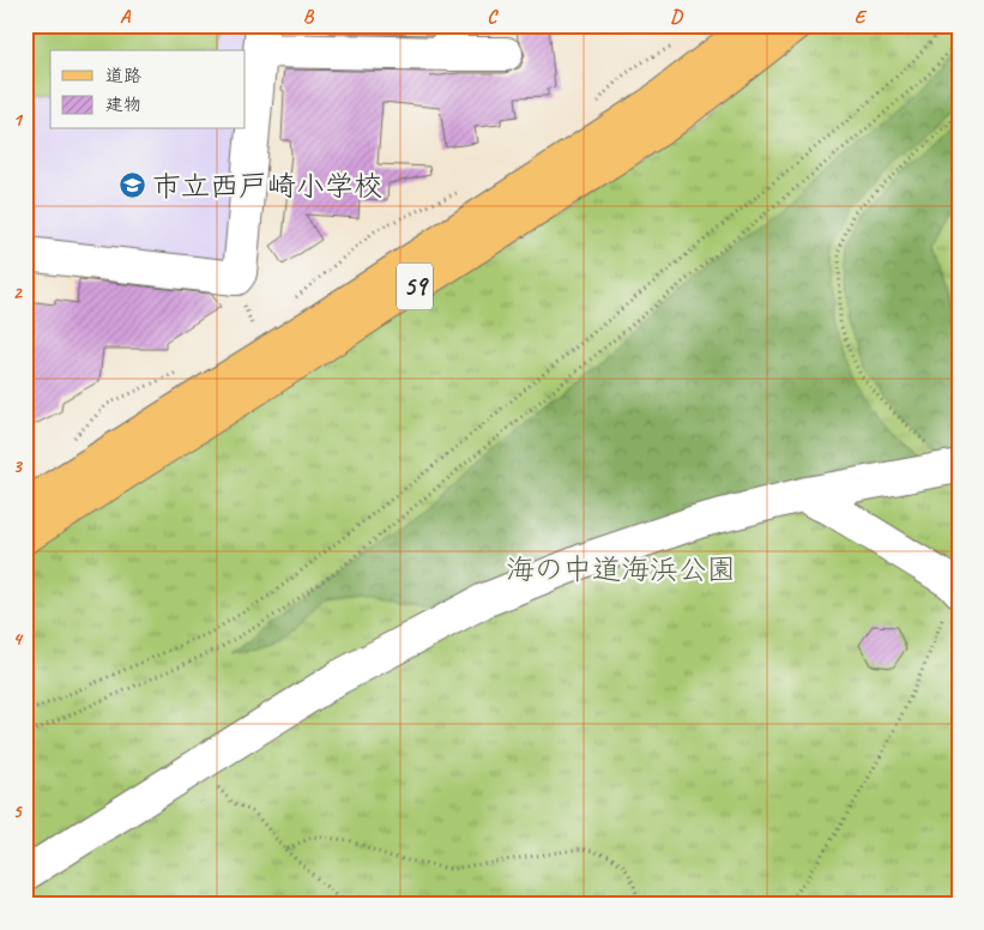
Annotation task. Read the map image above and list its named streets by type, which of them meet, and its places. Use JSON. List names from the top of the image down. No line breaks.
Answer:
{"streets":{"main road":["59"]},"parks":["海の中道海浜公園"],"places":{"school or university":["市立西戸崎小学校"]},"legend":["道路","建物"],"grid":{"columns":["A","B","C","D","E"],"rows":["1","2","3","4","5"]}}
